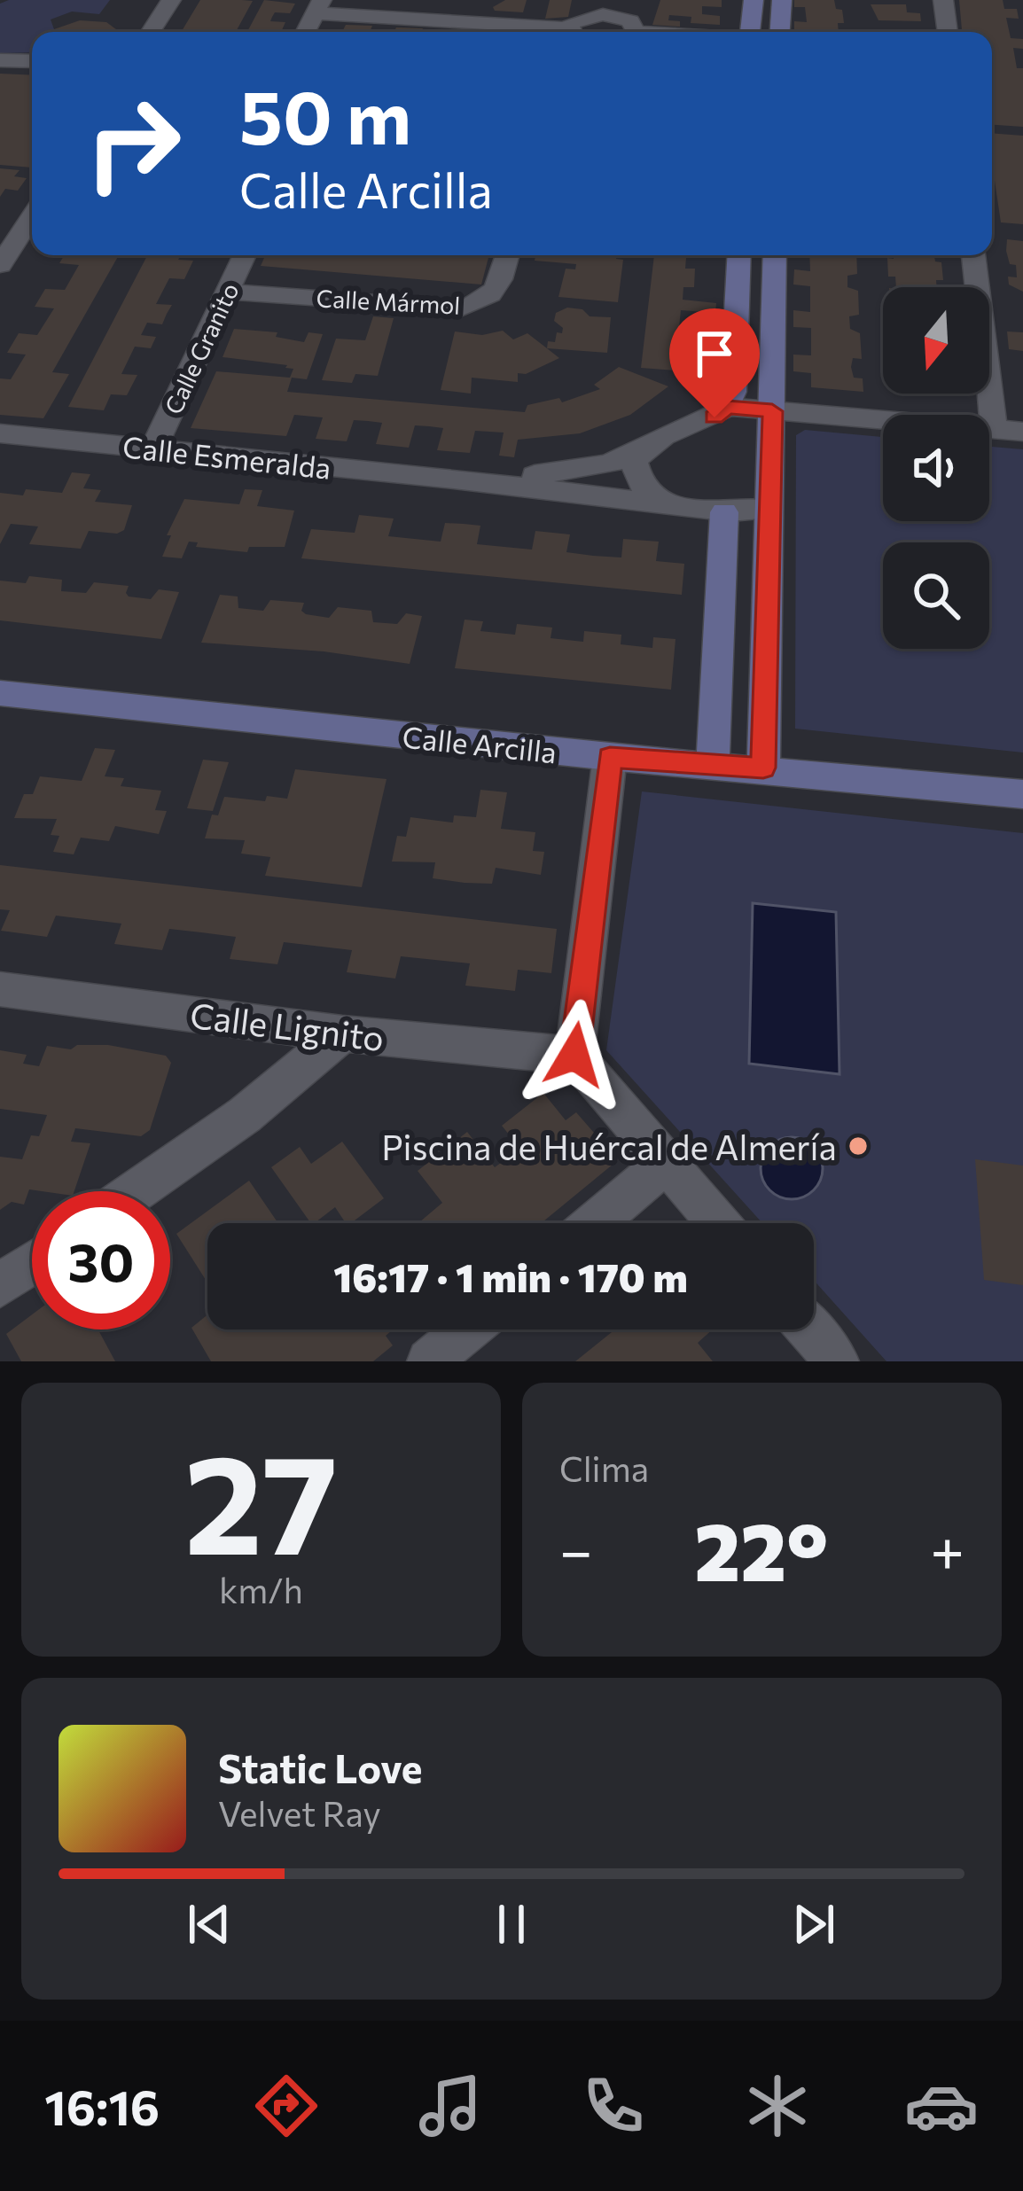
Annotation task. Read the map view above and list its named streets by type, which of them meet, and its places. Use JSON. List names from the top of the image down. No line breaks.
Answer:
{"streets":{"street":["Calle Mármol","Calle Granito","Calle Esmeralda","Calle Arcilla","Calle Lignito"]},"crossings":[["Calle Mármol","Calle Granito"],["Calle Granito","Calle Esmeralda"]],"places":["Piscina de Huércal de Almería"],"north":"bottom","page":{"turn":["50 m","Calle Arcilla"],"limit":"30","trip":"16:17 · 1 min · 170 m","tile":[["27","km/h"],"Clima"],"heat":["−","22°","+"],"song":["Static Love","Velvet Ray"],"tabs":"16:16"}}
